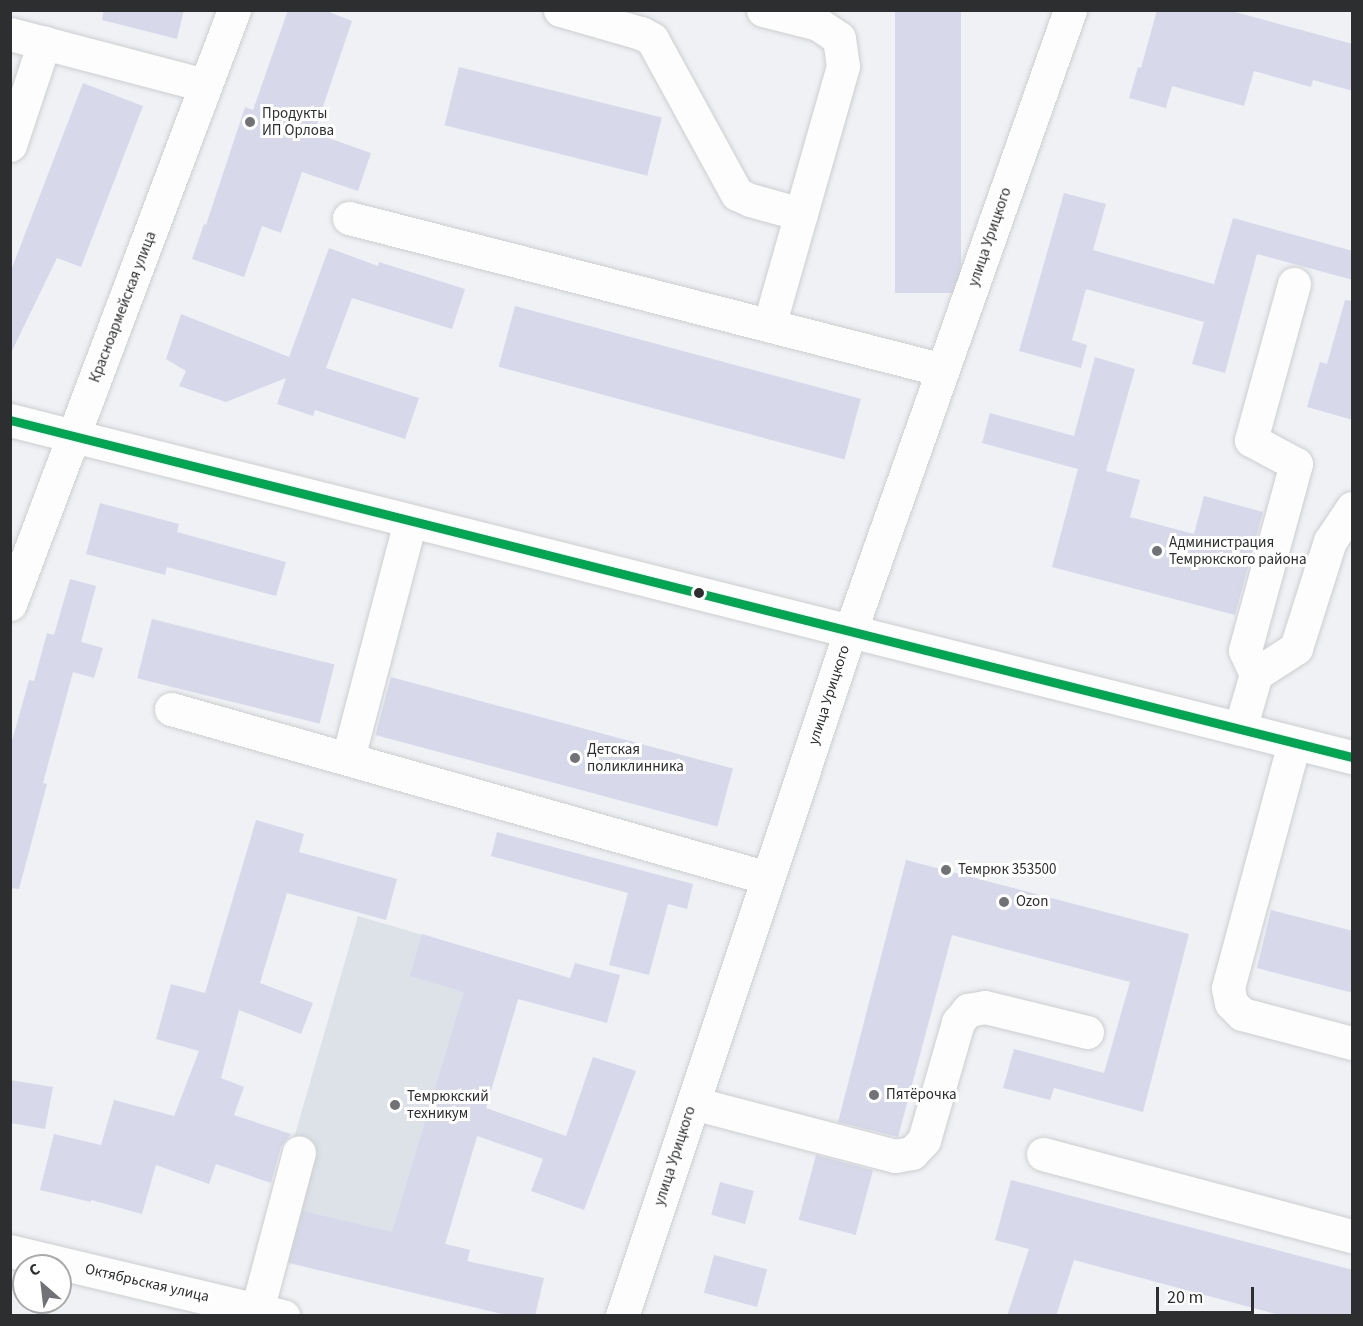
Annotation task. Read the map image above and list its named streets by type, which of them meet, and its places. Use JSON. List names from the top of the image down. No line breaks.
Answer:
{"streets":{"street":["улица Урицкого","Красноармейская улица","Октябрьская улица"]},"places":["Продукты ИП Орлова","Администрация Темрюкского района","Детская поликлинника","Темрюк 353500","Ozon","Пятёрочка","Темрюкский техникум"],"scale_bar":"20 m","north":"top left"}
